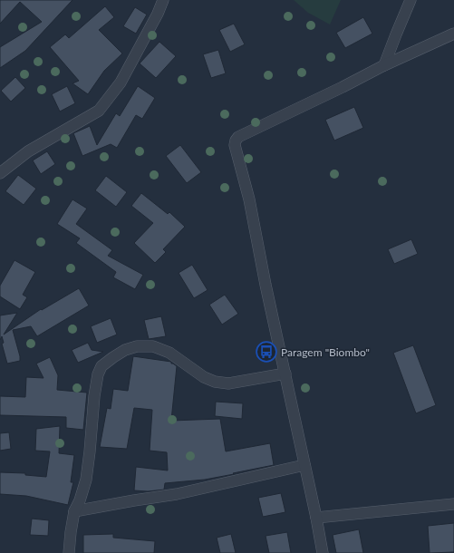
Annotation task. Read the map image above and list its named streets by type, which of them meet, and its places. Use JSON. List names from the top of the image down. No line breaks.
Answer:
{"places":{"bus stop":["Paragem \"Biombo\""]}}
